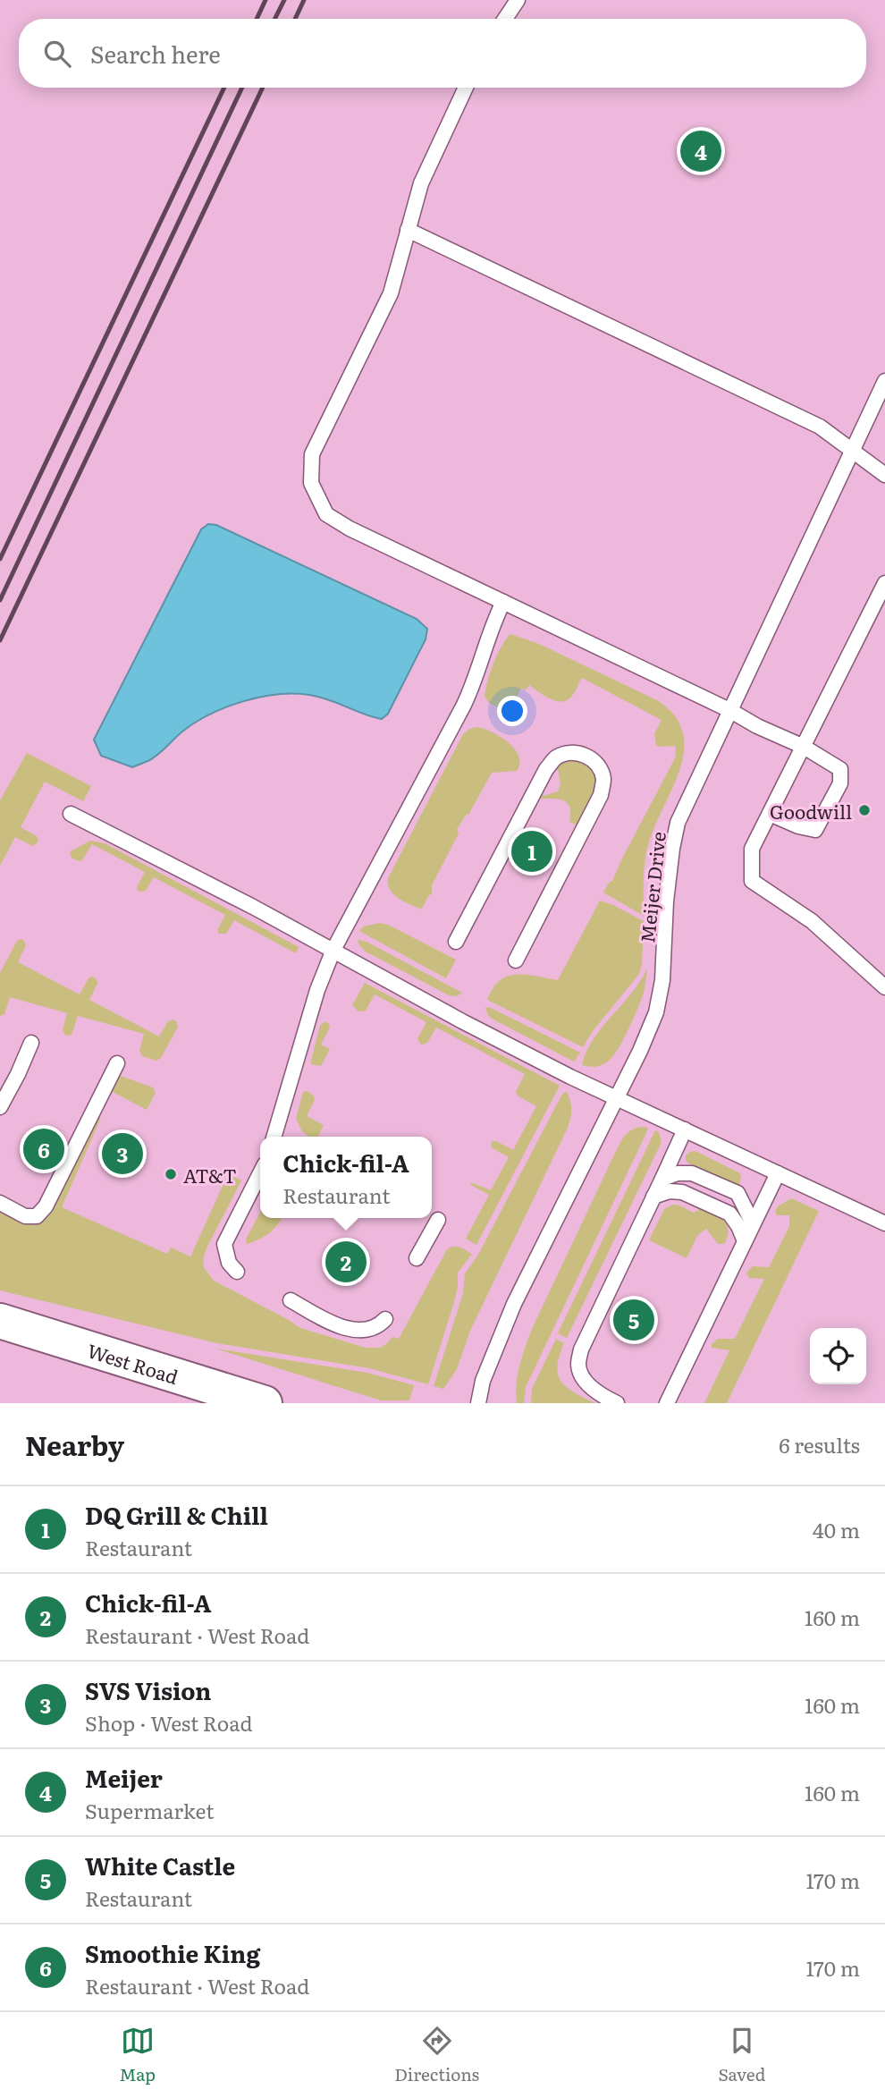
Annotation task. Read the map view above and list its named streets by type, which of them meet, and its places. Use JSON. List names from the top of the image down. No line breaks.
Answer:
{"streets":{"main road":["West Road"],"lane":["Meijer Drive"]},"places":["Goodwill","AT&T"],"page":{"search":"Search here","pins":["4","1","6","3","2","5"],"popup":["Chick-fil-A","Restaurant"],"heading":["Nearby","6 results"],"list":[{"mark":"1","name":"DQ Grill & Chill","note":"Restaurant","value":"40 m"},{"mark":"2","name":"Chick-fil-A","note":"Restaurant · West Road","value":"160 m"},{"mark":"3","name":"SVS Vision","note":"Shop · West Road","value":"160 m"},{"mark":"4","name":"Meijer","note":"Supermarket","value":"160 m"},{"mark":"5","name":"White Castle","note":"Restaurant","value":"170 m"},{"mark":"6","name":"Smoothie King","note":"Restaurant · West Road","value":"170 m"}],"nav":["Map","Directions","Saved"]}}
